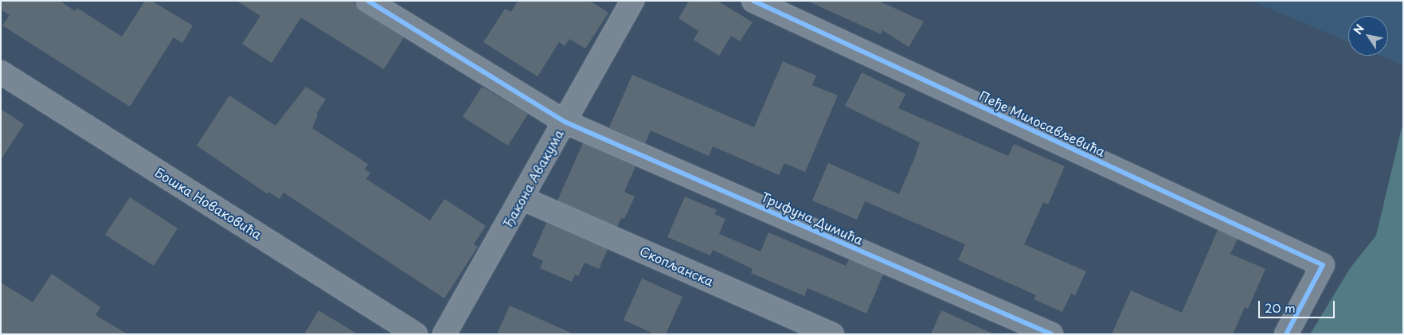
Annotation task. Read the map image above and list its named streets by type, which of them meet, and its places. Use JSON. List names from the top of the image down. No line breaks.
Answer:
{"streets":{"street":["Пеђе Милосављевића","Ђакона Авакума","Бошка Новаковића","Трифуна Димића","Скопљанска"]},"crossings":[["Ђакона Авакума","Трифуна Димића"],["Ђакона Авакума","Скопљанска"]],"scale_bar":"20 m","north":"top left"}
